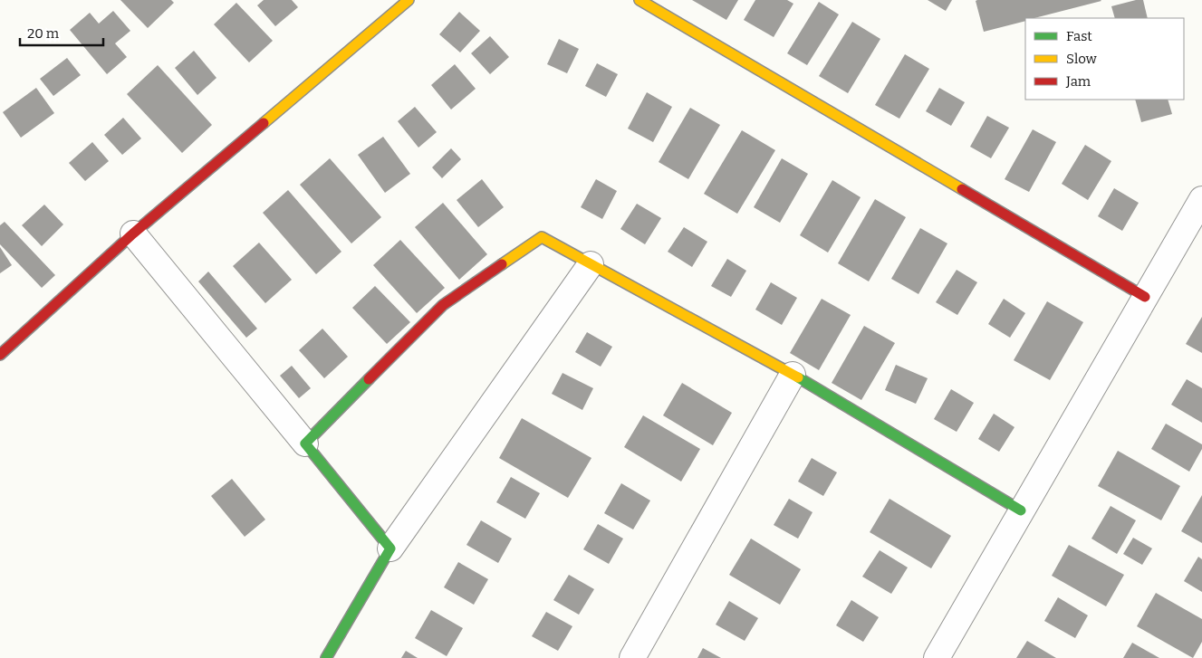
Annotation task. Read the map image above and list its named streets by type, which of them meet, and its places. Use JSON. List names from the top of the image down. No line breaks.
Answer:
{"legend":["Fast","Slow","Jam"],"scale_bar":"20 m"}
